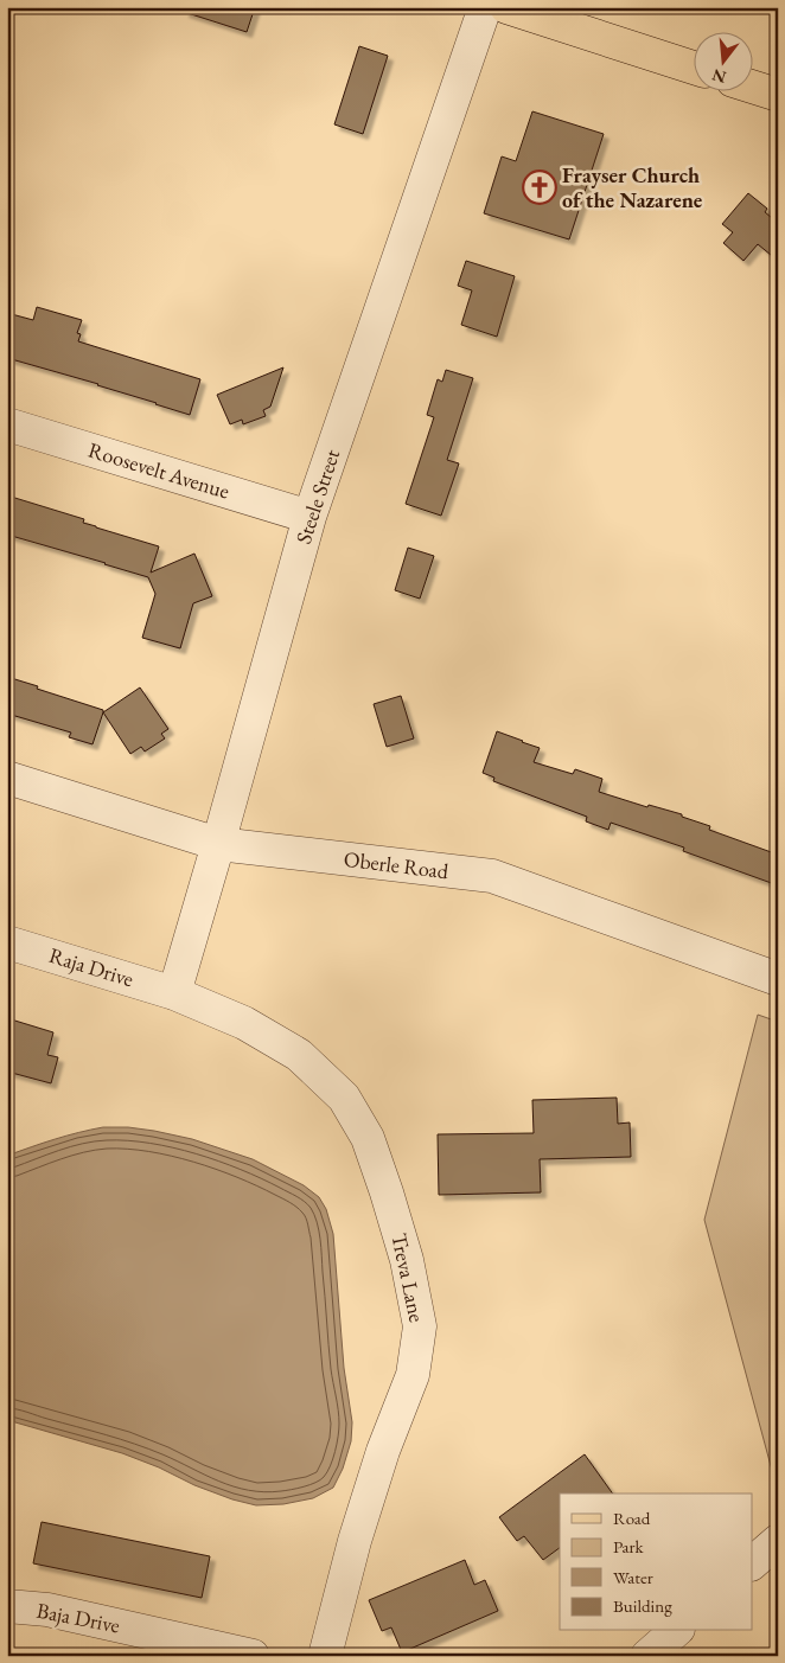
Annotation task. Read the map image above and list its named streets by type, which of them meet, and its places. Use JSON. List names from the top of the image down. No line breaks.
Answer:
{"streets":{"street":["Roosevelt Avenue","Steele Street","Oberle Road","Raja Drive","Treva Lane","Baja Drive"]},"crossings":[["Roosevelt Avenue","Steele Street"],["Steele Street","Oberle Road"],["Steele Street","Raja Drive"],["Steele Street","Treva Lane"],["Raja Drive","Treva Lane"]],"places":{"church":["Frayser Church of the Nazarene"]},"legend":["Road","Park","Water","Building"],"north":"bottom"}
